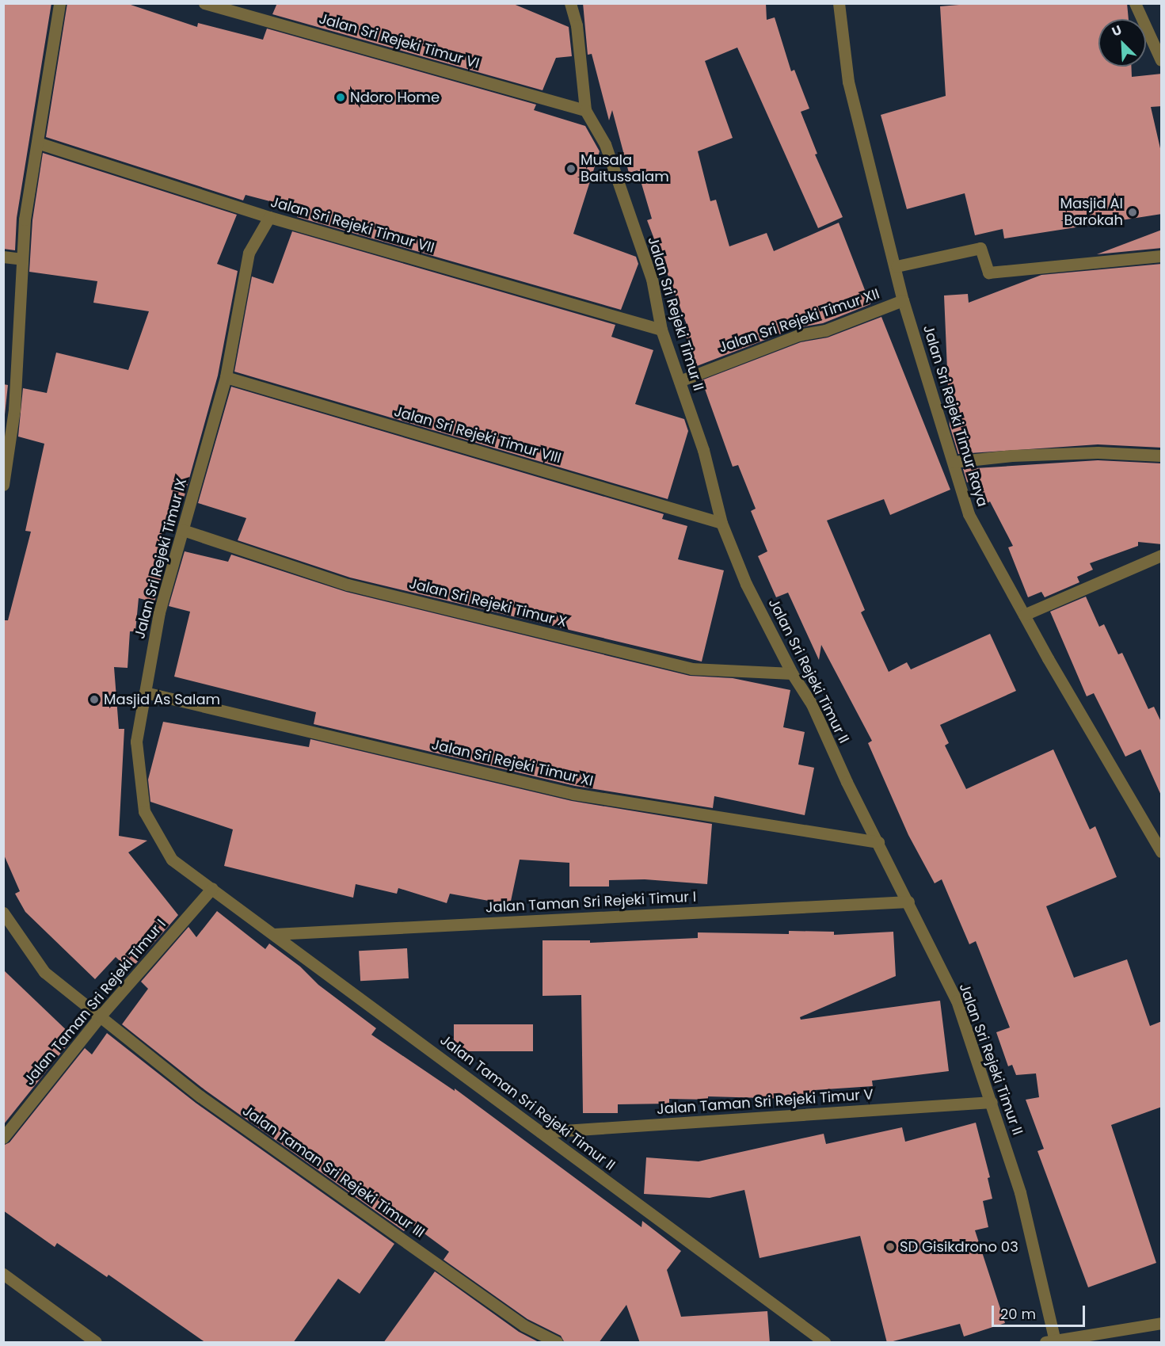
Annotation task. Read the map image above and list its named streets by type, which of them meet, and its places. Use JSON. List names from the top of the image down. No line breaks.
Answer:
{"streets":{"street":["Jalan Sri Rejeki Timur VI","Jalan Sri Rejeki Timur VII","Jalan Sri Rejeki Timur II","Jalan Sri Rejeki Timur XII","Jalan Sri Rejeki Timur Raya","Jalan Sri Rejeki Timur VIII","Jalan Sri Rejeki Timur IX","Jalan Sri Rejeki Timur X","Jalan Sri Rejeki Timur XI","Jalan Taman Sri Rejeki Timur I","Jalan Taman Sri Rejeki Timur V","Jalan Taman Sri Rejeki Timur II","Jalan Taman Sri Rejeki Timur III"]},"crossings":[["Jalan Sri Rejeki Timur VI","Jalan Sri Rejeki Timur II"],["Jalan Sri Rejeki Timur VII","Jalan Sri Rejeki Timur II"],["Jalan Sri Rejeki Timur VII","Jalan Sri Rejeki Timur IX"],["Jalan Sri Rejeki Timur II","Jalan Sri Rejeki Timur XII"],["Jalan Sri Rejeki Timur II","Jalan Sri Rejeki Timur VIII"],["Jalan Sri Rejeki Timur II","Jalan Sri Rejeki Timur X"],["Jalan Sri Rejeki Timur II","Jalan Sri Rejeki Timur XI"],["Jalan Sri Rejeki Timur II","Jalan Taman Sri Rejeki Timur I"],["Jalan Sri Rejeki Timur II","Jalan Taman Sri Rejeki Timur V"],["Jalan Sri Rejeki Timur XII","Jalan Sri Rejeki Timur Raya"],["Jalan Sri Rejeki Timur VIII","Jalan Sri Rejeki Timur IX"],["Jalan Sri Rejeki Timur IX","Jalan Sri Rejeki Timur X"],["Jalan Sri Rejeki Timur IX","Jalan Sri Rejeki Timur XI"],["Jalan Sri Rejeki Timur IX","Jalan Taman Sri Rejeki Timur I"],["Jalan Sri Rejeki Timur IX","Jalan Taman Sri Rejeki Timur II"],["Jalan Taman Sri Rejeki Timur I","Jalan Taman Sri Rejeki Timur II"],["Jalan Taman Sri Rejeki Timur I","Jalan Taman Sri Rejeki Timur III"],["Jalan Taman Sri Rejeki Timur V","Jalan Taman Sri Rejeki Timur II"]],"places":["Ndoro Home","Musala Baitussalam","Masjid Al Barokah","Masjid As Salam","SD Gisikdrono 03"],"scale_bar":"20 m","north":"top left"}
